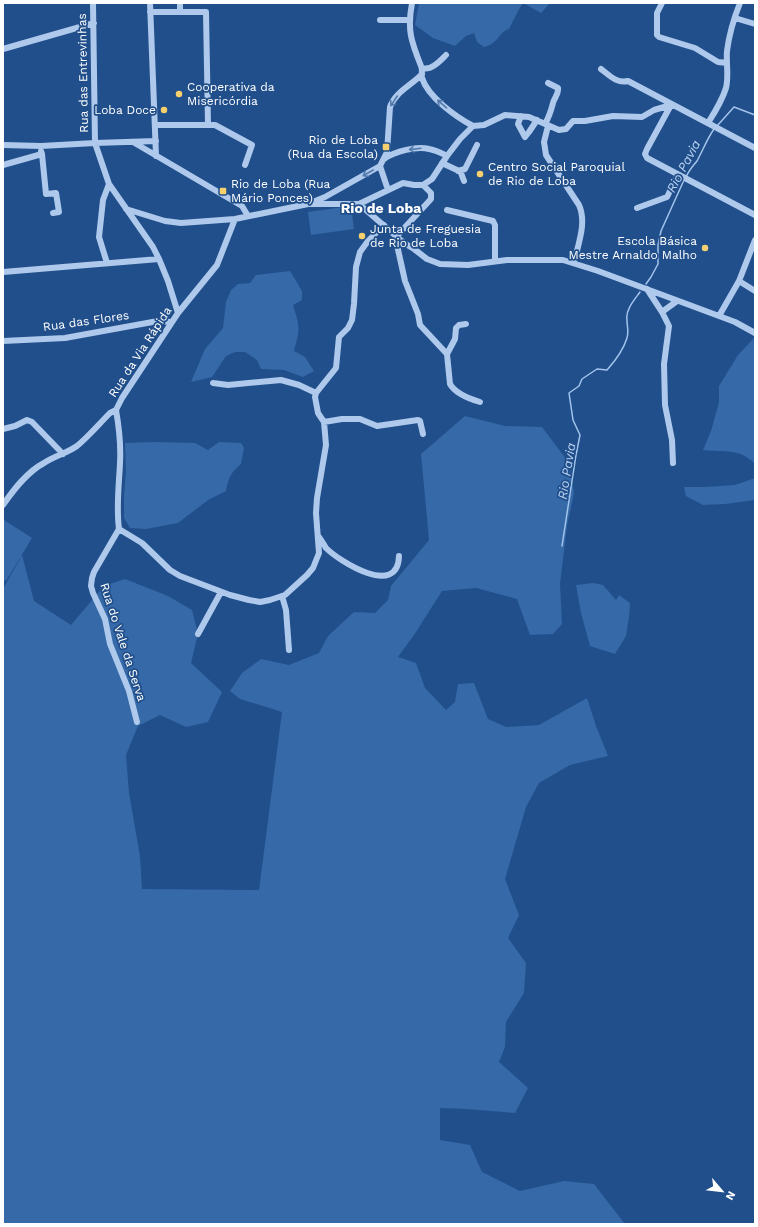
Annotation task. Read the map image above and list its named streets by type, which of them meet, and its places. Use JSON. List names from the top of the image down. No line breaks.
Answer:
{"streets":{"street":["Rua das Entrevinhas","Rua das Flores","Rua da Via Rápida","Rua do Vale da Serva"]},"crossings":[["Rua das Entrevinhas","Rua da Via Rápida"],["Rua das Flores","Rua da Via Rápida"]],"districts":["Rio de Loba"],"water":["Rio Pavia"],"places":{"other":["Cooperativa da Misericórdia","Loba Doce","Centro Social Paroquial de Rio de Loba","Junta de Freguesia de Rio de Loba","Escola Básica Mestre Arnaldo Malho"],"transit":["Rio de Loba (Rua da Escola)","Rio de Loba (Rua Mário Ponces)"]},"north":"bottom right"}
